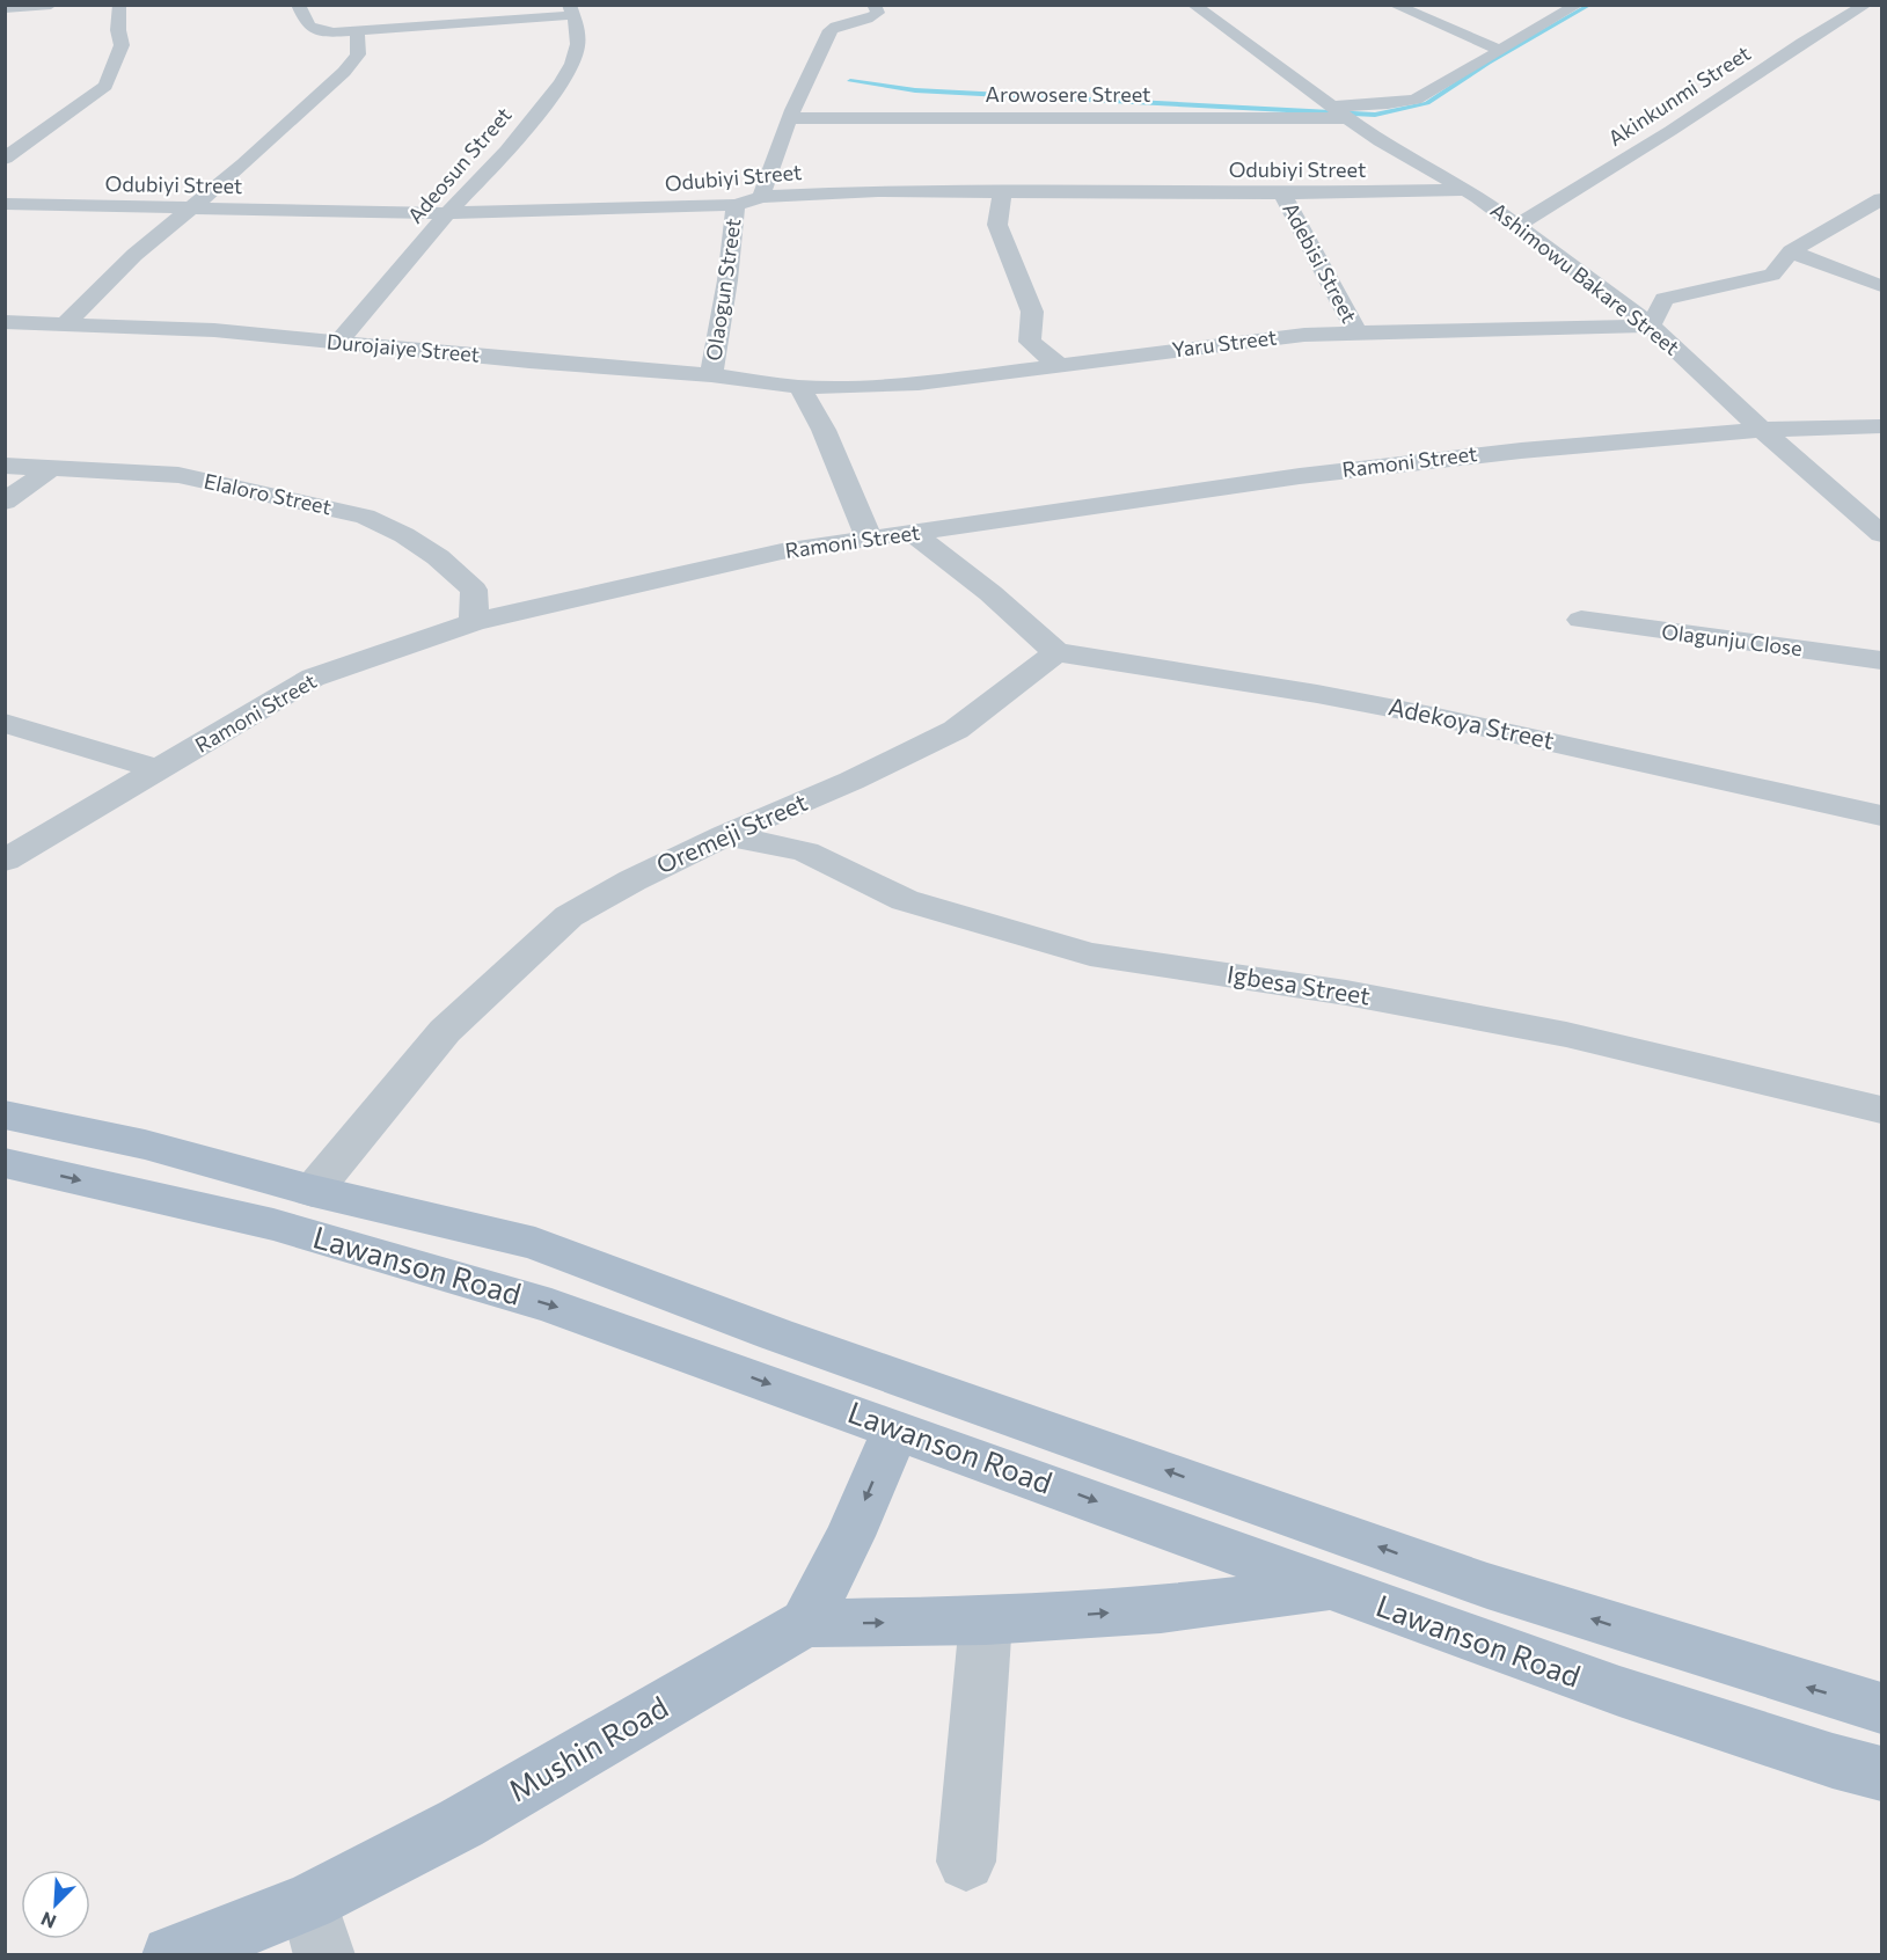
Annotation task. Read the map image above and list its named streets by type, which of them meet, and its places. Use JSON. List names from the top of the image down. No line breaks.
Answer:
{"streets":{"main road":["Lawanson Road","Mushin Road"],"street":["Arowosere Street","Akinkunmi Street","Adeosun Street","Odubiyi Street","Adebisi Street","Ashimowu Bakare Street","Olaogun Street","Yaru Street","Durojaiye Street","Ramoni Street","Elaloro Street","Olagunju Close","Adekoya Street","Oremeji Street","Igbesa Street"]},"crossings":[["Arowosere Street","Ashimowu Bakare Street"],["Arowosere Street","Olaogun Street"],["Akinkunmi Street","Ashimowu Bakare Street"],["Adeosun Street","Odubiyi Street"],["Adeosun Street","Durojaiye Street"],["Odubiyi Street","Adebisi Street"],["Odubiyi Street","Ashimowu Bakare Street"],["Odubiyi Street","Olaogun Street"],["Adebisi Street","Yaru Street"],["Ashimowu Bakare Street","Yaru Street"],["Ashimowu Bakare Street","Ramoni Street"],["Olaogun Street","Durojaiye Street"],["Yaru Street","Durojaiye Street"],["Ramoni Street","Elaloro Street"],["Adekoya Street","Oremeji Street"],["Oremeji Street","Igbesa Street"],["Oremeji Street","Lawanson Road"]],"north":"bottom left"}
